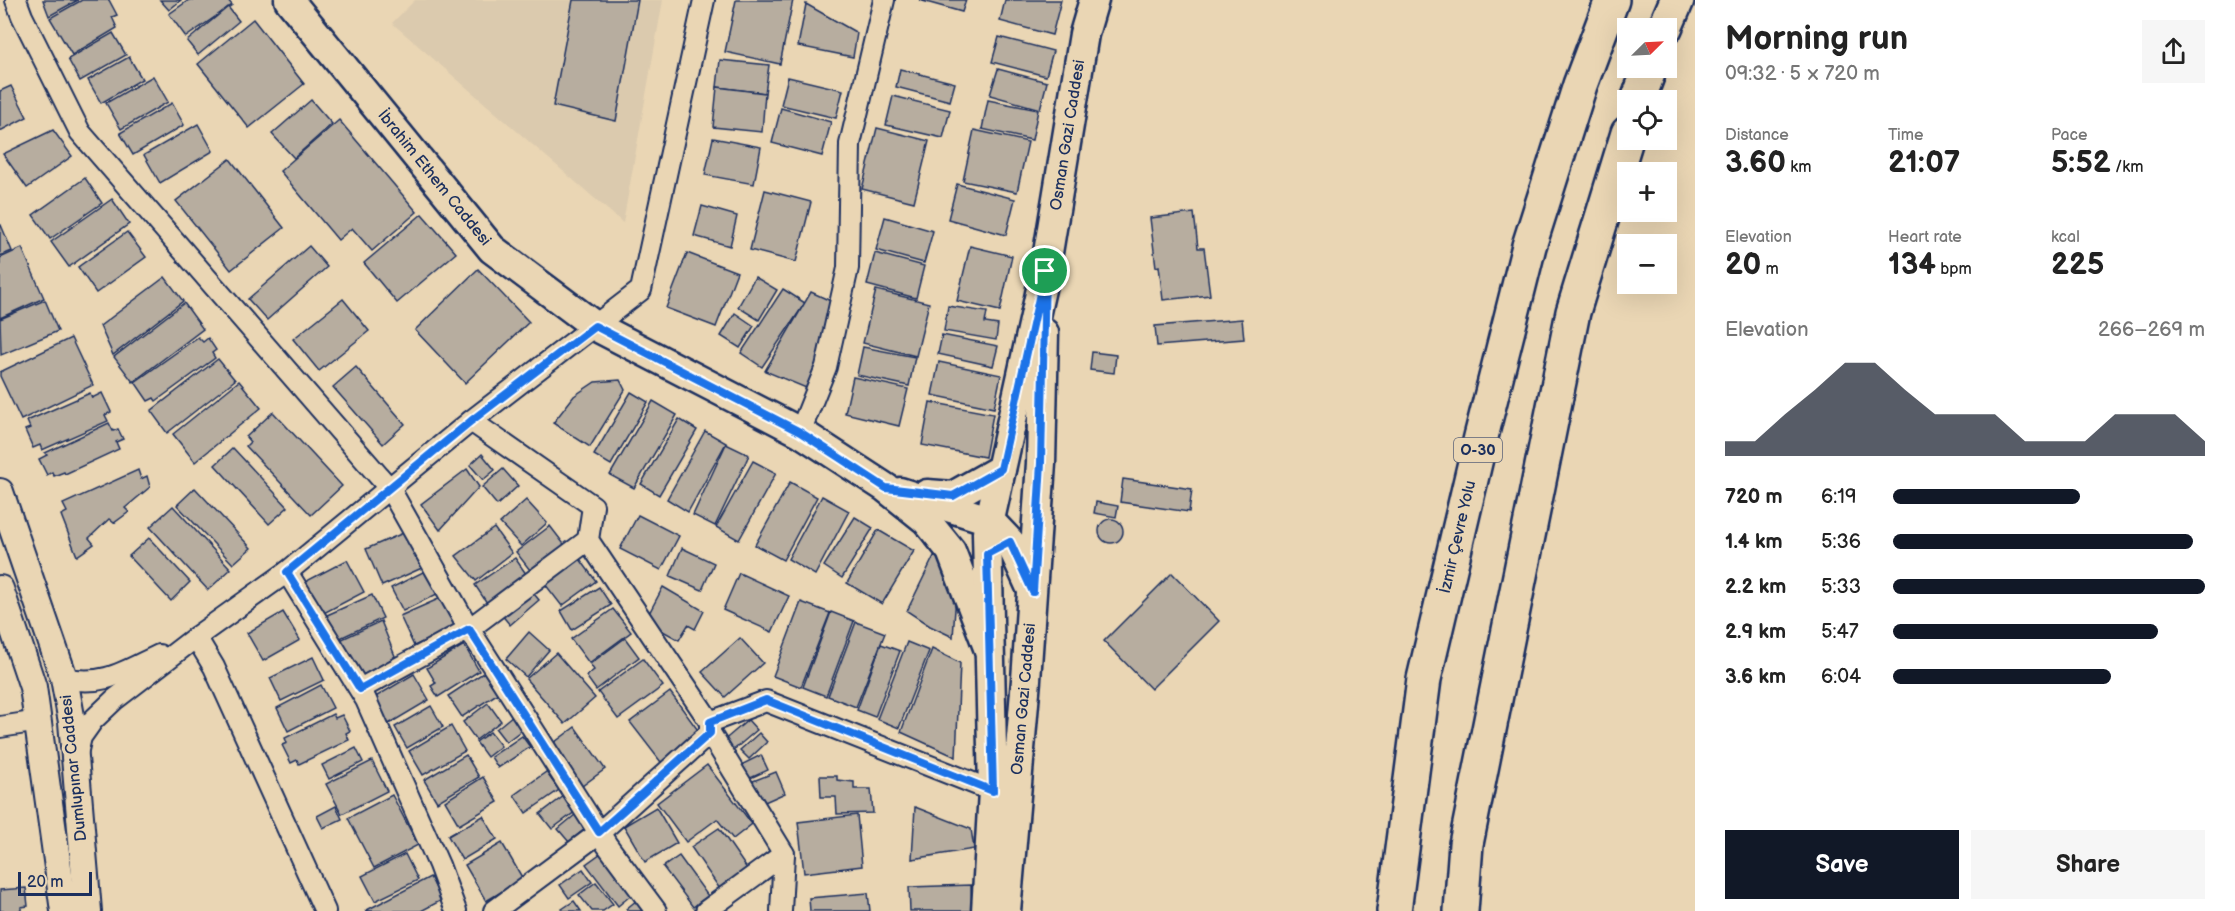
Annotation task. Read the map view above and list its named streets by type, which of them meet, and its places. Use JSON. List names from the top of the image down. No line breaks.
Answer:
{"streets":{"highway":["O-30","İzmir Çevre Yolu"],"main road":["Osman Gazi Caddesi","İbrahim Ethem Caddesi"],"street":["Dumlupınar Caddesi"]},"crossings":[["Osman Gazi Caddesi","İbrahim Ethem Caddesi"]],"scale_bar":"20 m","north":"top right","page":{"heading":["Morning run","09:32 · 5 × 720 m"],"map_buttons":["+","−"],"stats":[["Distance","3.60 km"],["Time","21:07"],["Pace","5:52 /km"],["Elevation","20 m"],["Heart rate","134 bpm"],["kcal","225"]],"chart":["Elevation","266–269 m"],"list":[{"name":"720 m","note":"6:19"},{"name":"1.4 km","note":"5:36"},{"name":"2.2 km","note":"5:33"},{"name":"2.9 km","note":"5:47"},{"name":"3.6 km","note":"6:04"}],"buttons":["Save","Share"],"scale":"20 m"}}
